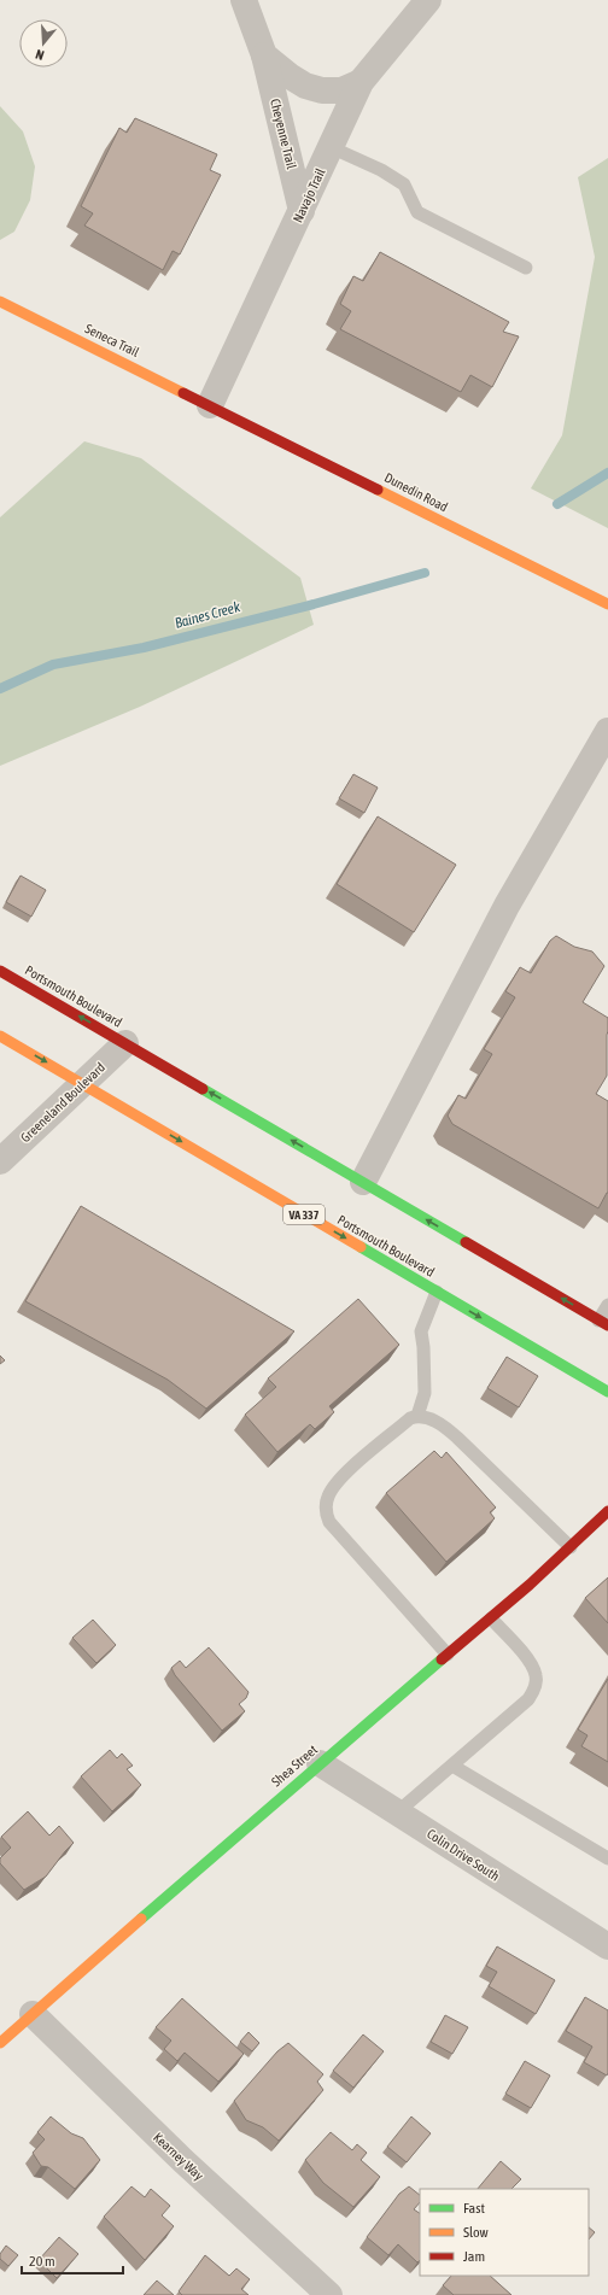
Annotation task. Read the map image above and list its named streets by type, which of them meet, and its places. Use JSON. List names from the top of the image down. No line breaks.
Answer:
{"streets":{"street":["Cheyenne Trail","Navajo Trail","Seneca Trail","Dunedin Road","Portsmouth Boulevard","Greeneland Boulevard","VA 337","Shea Street","Colin Drive South","Kearney Way"]},"crossings":[["Cheyenne Trail","Navajo Trail"],["Navajo Trail","Seneca Trail"],["Navajo Trail","Dunedin Road"],["Seneca Trail","Dunedin Road"],["Portsmouth Boulevard","Greeneland Boulevard"],["Shea Street","Colin Drive South"],["Shea Street","Kearney Way"]],"water":["Baines Creek"],"legend":["Fast","Slow","Jam"],"scale_bar":"20 m","north":"bottom"}
